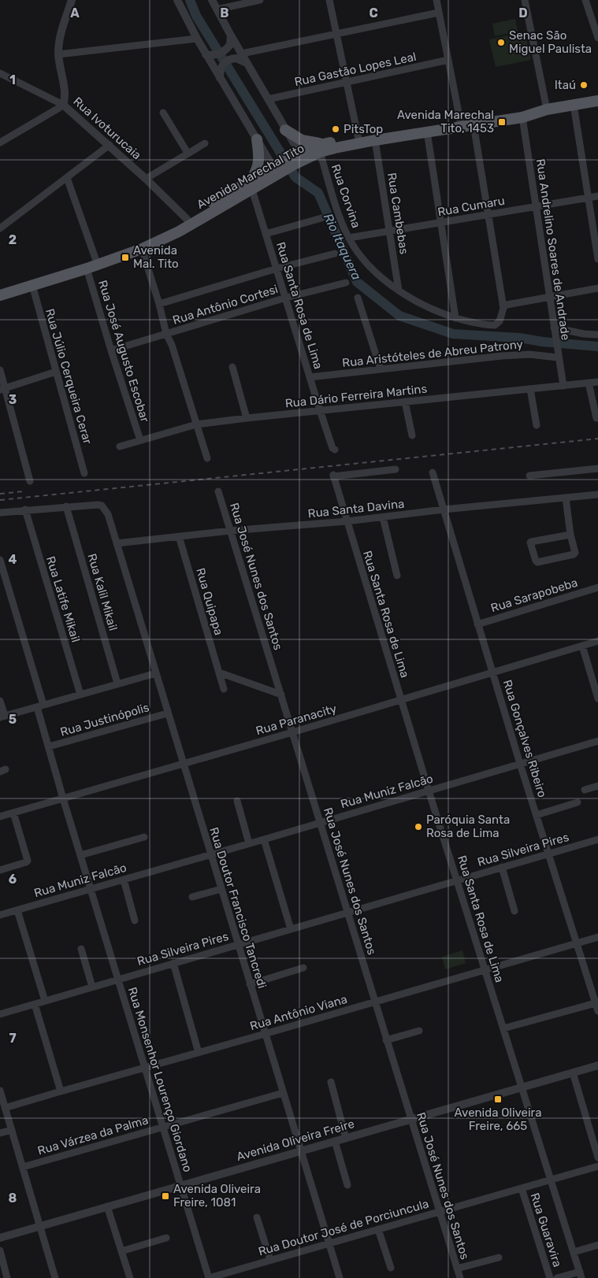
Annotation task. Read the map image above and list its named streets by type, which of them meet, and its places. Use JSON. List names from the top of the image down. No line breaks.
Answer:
{"streets":{"main road":["Avenida Marechal Tito"],"street":["Rua Gastão Lopes Leal","Rua Ivoturucaia","Rua Corvina","Rua Cumaru","Rua Cambebas","Rua Andrelino Soares de Andrade","Rua Antônio Cortesi","Rua Santa Rosa de Lima","Rua José Augusto Escobar","Rua Aristóteles de Abreu Patrony","Rua Júlio Cerqueira Cerar","Rua Dário Ferreira Martins","Rua Santa Davina","Rua José Nunes dos Santos","Rua Kalil Mikail","Rua Sarapobeba","Rua Latife Mikail","Rua Quipapa","Rua Justinópolis","Rua Paranacity","Rua Gonçalves Ribeiro","Rua Muniz Falcão","Rua Silveira Pires","Rua Doutor Francisco Tancredi","Rua Antônio Viana","Rua Monsenhor Lourenço Giordano","Rua Várzea da Palma","Avenida Oliveira Freire","Rua Doutor José de Porciuncula","Rua Guaravira"]},"crossings":[["Rua Ivoturucaia","Avenida Marechal Tito"],["Avenida Marechal Tito","Rua Corvina"],["Avenida Marechal Tito","Rua Cambebas"],["Avenida Marechal Tito","Rua Andrelino Soares de Andrade"],["Avenida Marechal Tito","Rua Santa Rosa de Lima"],["Avenida Marechal Tito","Rua José Augusto Escobar"],["Avenida Marechal Tito","Rua Júlio Cerqueira Cerar"],["Rua Corvina","Rua Cumaru"],["Rua Corvina","Rua Cambebas"],["Rua Cumaru","Rua Cambebas"],["Rua Cumaru","Rua Andrelino Soares de Andrade"],["Rua Andrelino Soares de Andrade","Rua Aristóteles de Abreu Patrony"],["Rua Andrelino Soares de Andrade","Rua Dário Ferreira Martins"],["Rua Antônio Cortesi","Rua Santa Rosa de Lima"],["Rua Antônio Cortesi","Rua José Augusto Escobar"],["Rua Santa Rosa de Lima","Rua Aristóteles de Abreu Patrony"],["Rua Santa Rosa de Lima","Rua Dário Ferreira Martins"],["Rua Santa Rosa de Lima","Rua Santa Davina"],["Rua Santa Rosa de Lima","Rua Paranacity"],["Rua Santa Rosa de Lima","Rua Muniz Falcão"],["Rua Santa Rosa de Lima","Rua Silveira Pires"],["Rua Santa Rosa de Lima","Rua Antônio Viana"],["Rua Santa Rosa de Lima","Avenida Oliveira Freire"],["Rua Santa Rosa de Lima","Rua Doutor José de Porciuncula"],["Rua José Augusto Escobar","Rua Dário Ferreira Martins"],["Rua Santa Davina","Rua José Nunes dos Santos"],["Rua Santa Davina","Rua Quipapa"],["Rua Santa Davina","Rua Gonçalves Ribeiro"],["Rua Santa Davina","Rua Doutor Francisco Tancredi"],["Rua José Nunes dos Santos","Rua Paranacity"],["Rua José Nunes dos Santos","Rua Muniz Falcão"],["Rua José Nunes dos Santos","Rua Silveira Pires"],["Rua José Nunes dos Santos","Rua Antônio Viana"],["Rua José Nunes dos Santos","Avenida Oliveira Freire"],["Rua José Nunes dos Santos","Rua Doutor José de Porciuncula"],["Rua Kalil Mikail","Rua Doutor Francisco Tancredi"],["Rua Sarapobeba","Rua Gonçalves Ribeiro"],["Rua Justinópolis","Rua Doutor Francisco Tancredi"],["Rua Justinópolis","Rua Monsenhor Lourenço Giordano"],["Rua Paranacity","Rua Gonçalves Ribeiro"],["Rua Paranacity","Rua Doutor Francisco Tancredi"],["Rua Paranacity","Rua Monsenhor Lourenço Giordano"],["Rua Gonçalves Ribeiro","Rua Muniz Falcão"],["Rua Gonçalves Ribeiro","Rua Silveira Pires"],["Rua Gonçalves Ribeiro","Rua Antônio Viana"],["Rua Muniz Falcão","Rua Doutor Francisco Tancredi"],["Rua Muniz Falcão","Rua Monsenhor Lourenço Giordano"],["Rua Silveira Pires","Rua Doutor Francisco Tancredi"],["Rua Silveira Pires","Rua Monsenhor Lourenço Giordano"],["Rua Doutor Francisco Tancredi","Rua Antônio Viana"],["Rua Doutor Francisco Tancredi","Rua Várzea da Palma"],["Rua Doutor Francisco Tancredi","Avenida Oliveira Freire"],["Rua Doutor Francisco Tancredi","Rua Doutor José de Porciuncula"],["Rua Antônio Viana","Rua Monsenhor Lourenço Giordano"],["Rua Monsenhor Lourenço Giordano","Rua Várzea da Palma"],["Rua Monsenhor Lourenço Giordano","Avenida Oliveira Freire"],["Rua Monsenhor Lourenço Giordano","Rua Doutor José de Porciuncula"],["Rua Doutor José de Porciuncula","Rua Guaravira"]],"water":["Rio Itaquera"],"places":{"other":["Senac São Miguel Paulista","Itaú","PitsTop","Paróquia Santa Rosa de Lima"],"transit":["Avenida Marechal Tito, 1453","Avenida Mal. Tito","Avenida Oliveira Freire, 665","Avenida Oliveira Freire, 1081"]},"grid":{"columns":["A","B","C","D"],"rows":["1","2","3","4","5","6","7","8"]}}
